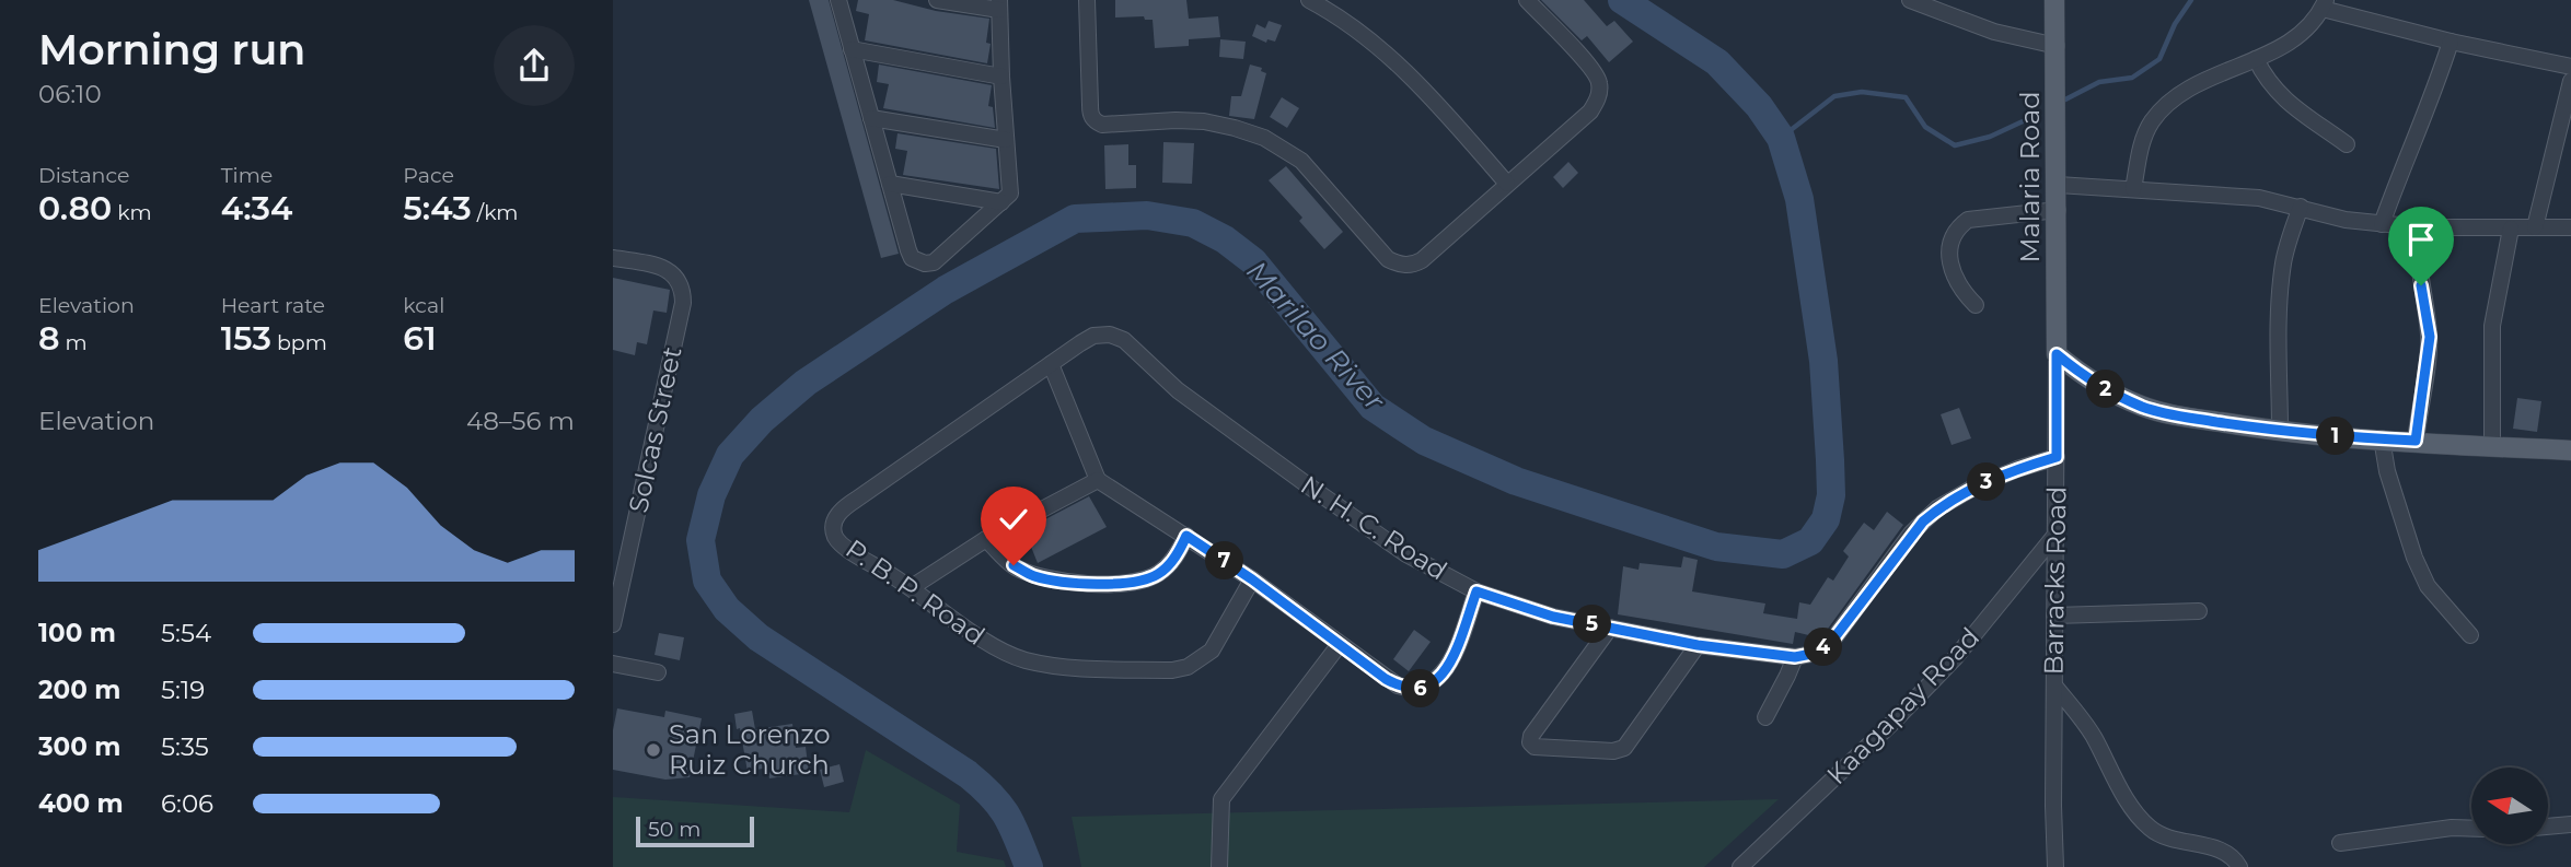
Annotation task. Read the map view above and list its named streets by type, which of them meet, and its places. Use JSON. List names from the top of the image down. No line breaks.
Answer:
{"streets":{"main road":["Malaria Road"],"street":["Solcas Street","N. H. C. Road","Barracks Road","P. B. P. Road","Kaagapay Road"]},"crossings":[["Malaria Road","Barracks Road"],["N. H. C. Road","P. B. P. Road"],["Barracks Road","Kaagapay Road"]],"water":["Marilao River"],"places":["San Lorenzo Ruiz Church"],"scale_bar":"50 m","north":"left","page":{"heading":["Morning run","06:10"],"stats":[["Distance","0.80 km"],["Time","4:34"],["Pace","5:43 /km"],["Elevation","8 m"],["Heart rate","153 bpm"],["kcal","61"]],"pins":["2","1","3","7","5","4","6"],"chart":["Elevation","48–56 m"],"list":[{"name":"100 m","note":"5:54"},{"name":"200 m","note":"5:19"},{"name":"300 m","note":"5:35"},{"name":"400 m","note":"6:06"}],"scale":"50 m"}}
